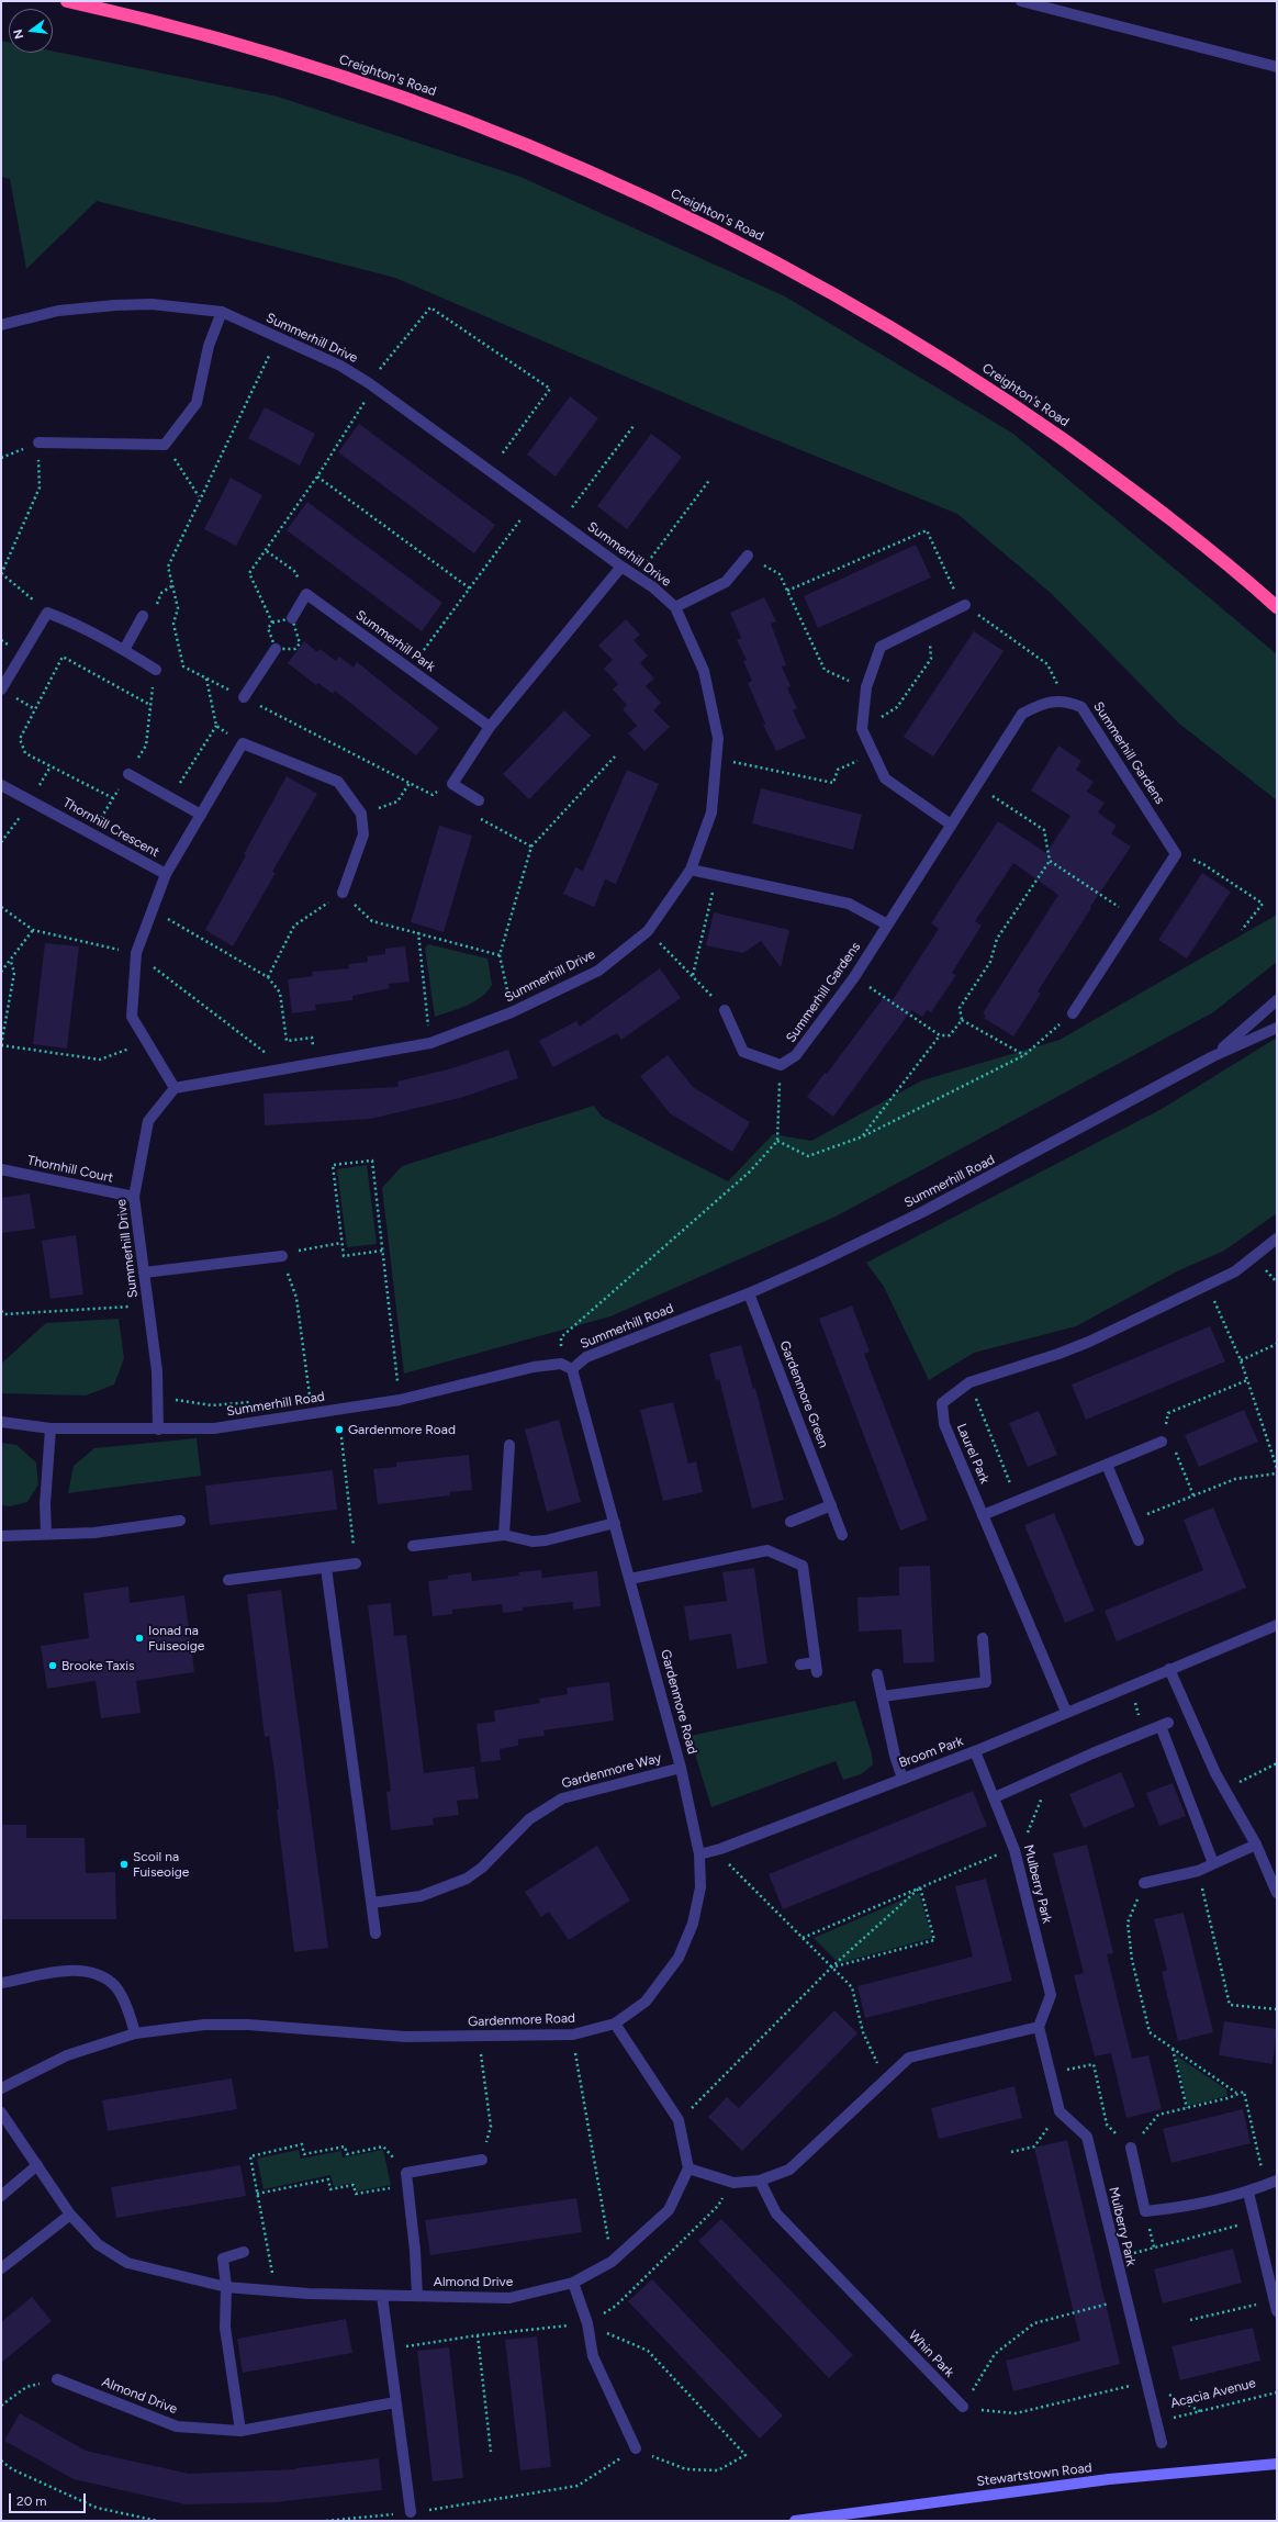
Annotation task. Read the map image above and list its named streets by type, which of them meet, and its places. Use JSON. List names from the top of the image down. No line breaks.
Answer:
{"streets":{"highway":["Creighton's Road"],"main road":["Stewartstown Road"],"street":["Summerhill Drive","Summerhill Park","Summerhill Gardens","Thornhill Crescent","Thornhill Court","Summerhill Road","Gardenmore Green","Laurel Park","Gardenmore Road","Broom Park","Gardenmore Way","Mulberry Park","Almond Drive","Whin Park"],"path":["Acacia Avenue"]},"crossings":[["Summerhill Drive","Thornhill Crescent"],["Summerhill Drive","Thornhill Court"],["Summerhill Drive","Summerhill Road"],["Summerhill Road","Gardenmore Green"],["Summerhill Road","Gardenmore Road"],["Laurel Park","Broom Park"],["Gardenmore Road","Broom Park"],["Gardenmore Road","Gardenmore Way"],["Broom Park","Mulberry Park"],["Mulberry Park","Acacia Avenue"]],"places":["Gardenmore Road","Ionad na Fuiseoige","Brooke Taxis","Scoil na Fuiseoige"],"scale_bar":"20 m","north":"left"}
